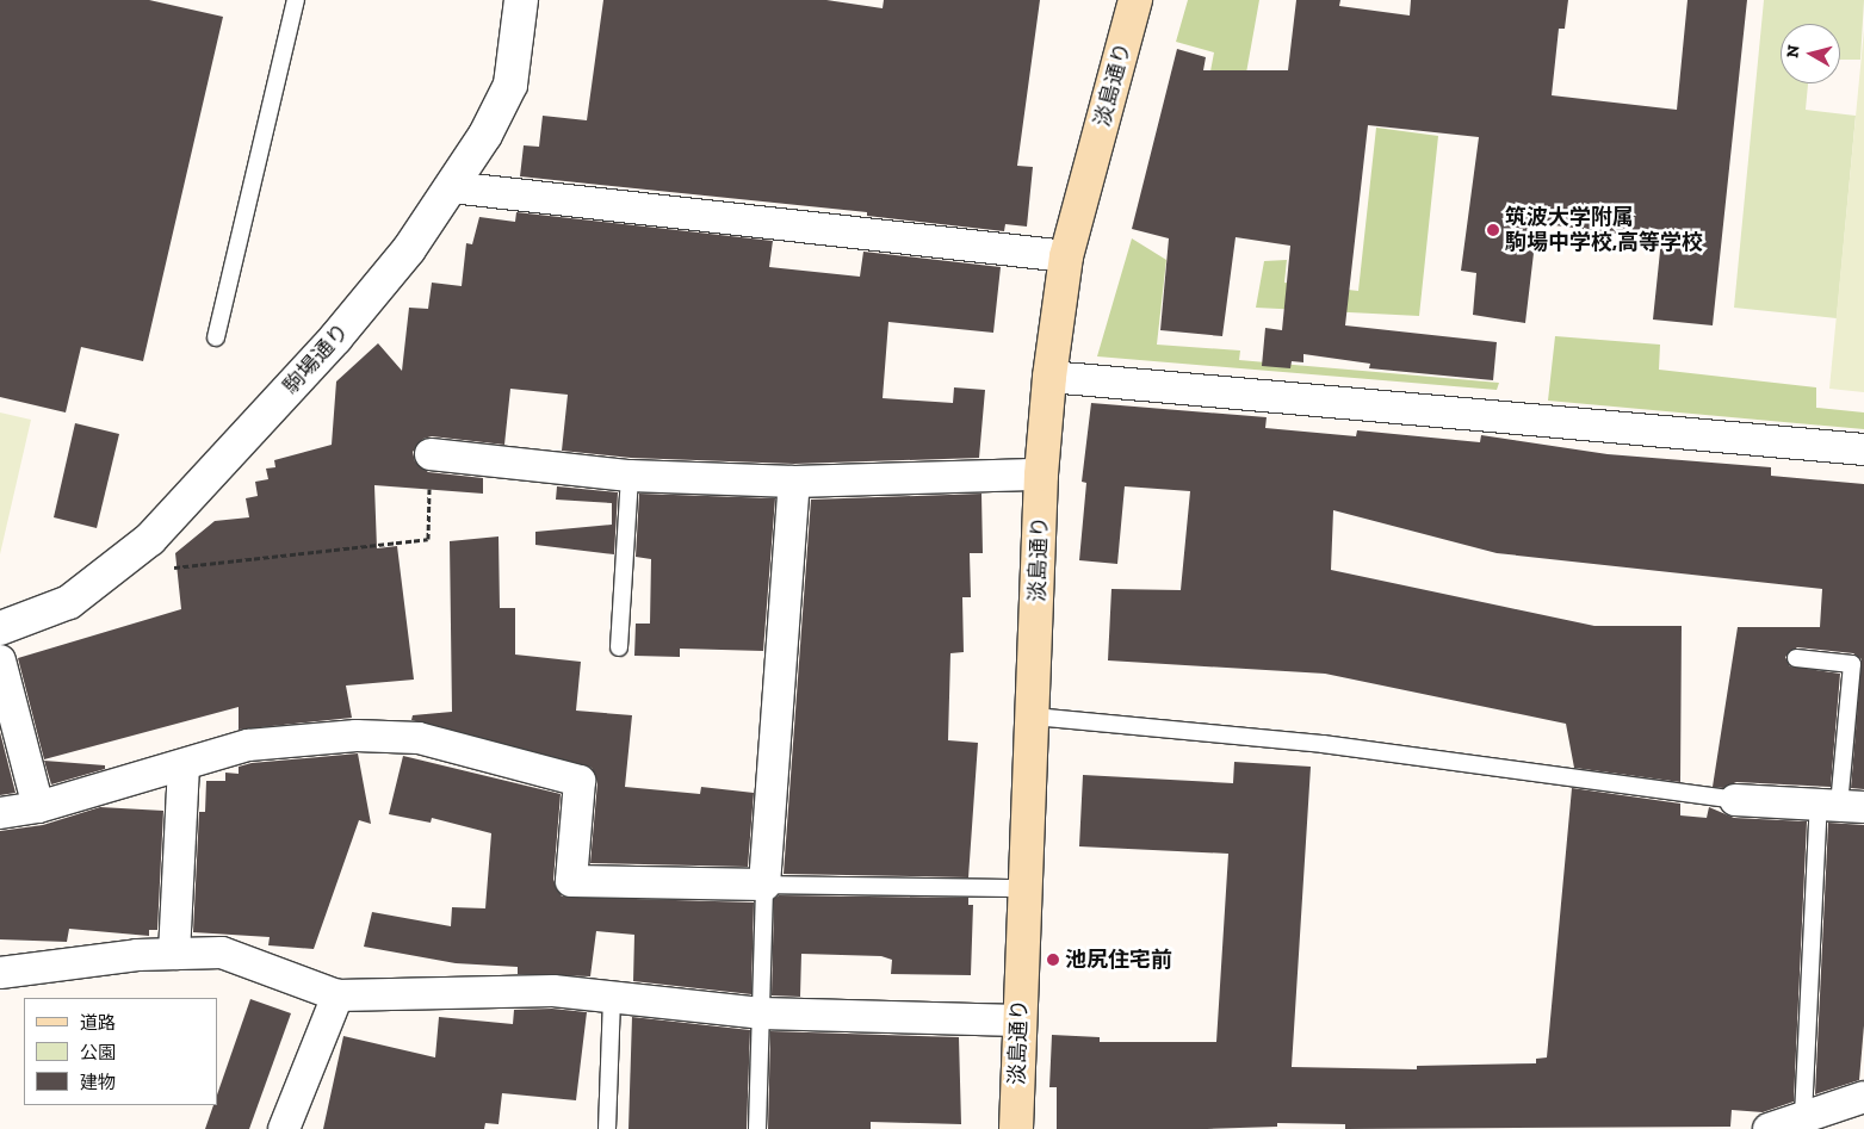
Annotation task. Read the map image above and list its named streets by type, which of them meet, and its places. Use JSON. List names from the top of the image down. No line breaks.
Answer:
{"streets":{"main road":["淡島通り"],"street":["駒場通り"]},"places":["筑波大学附属 駒場中学校,高等学校","池尻住宅前"],"legend":["道路","公園","建物"],"north":"left"}
